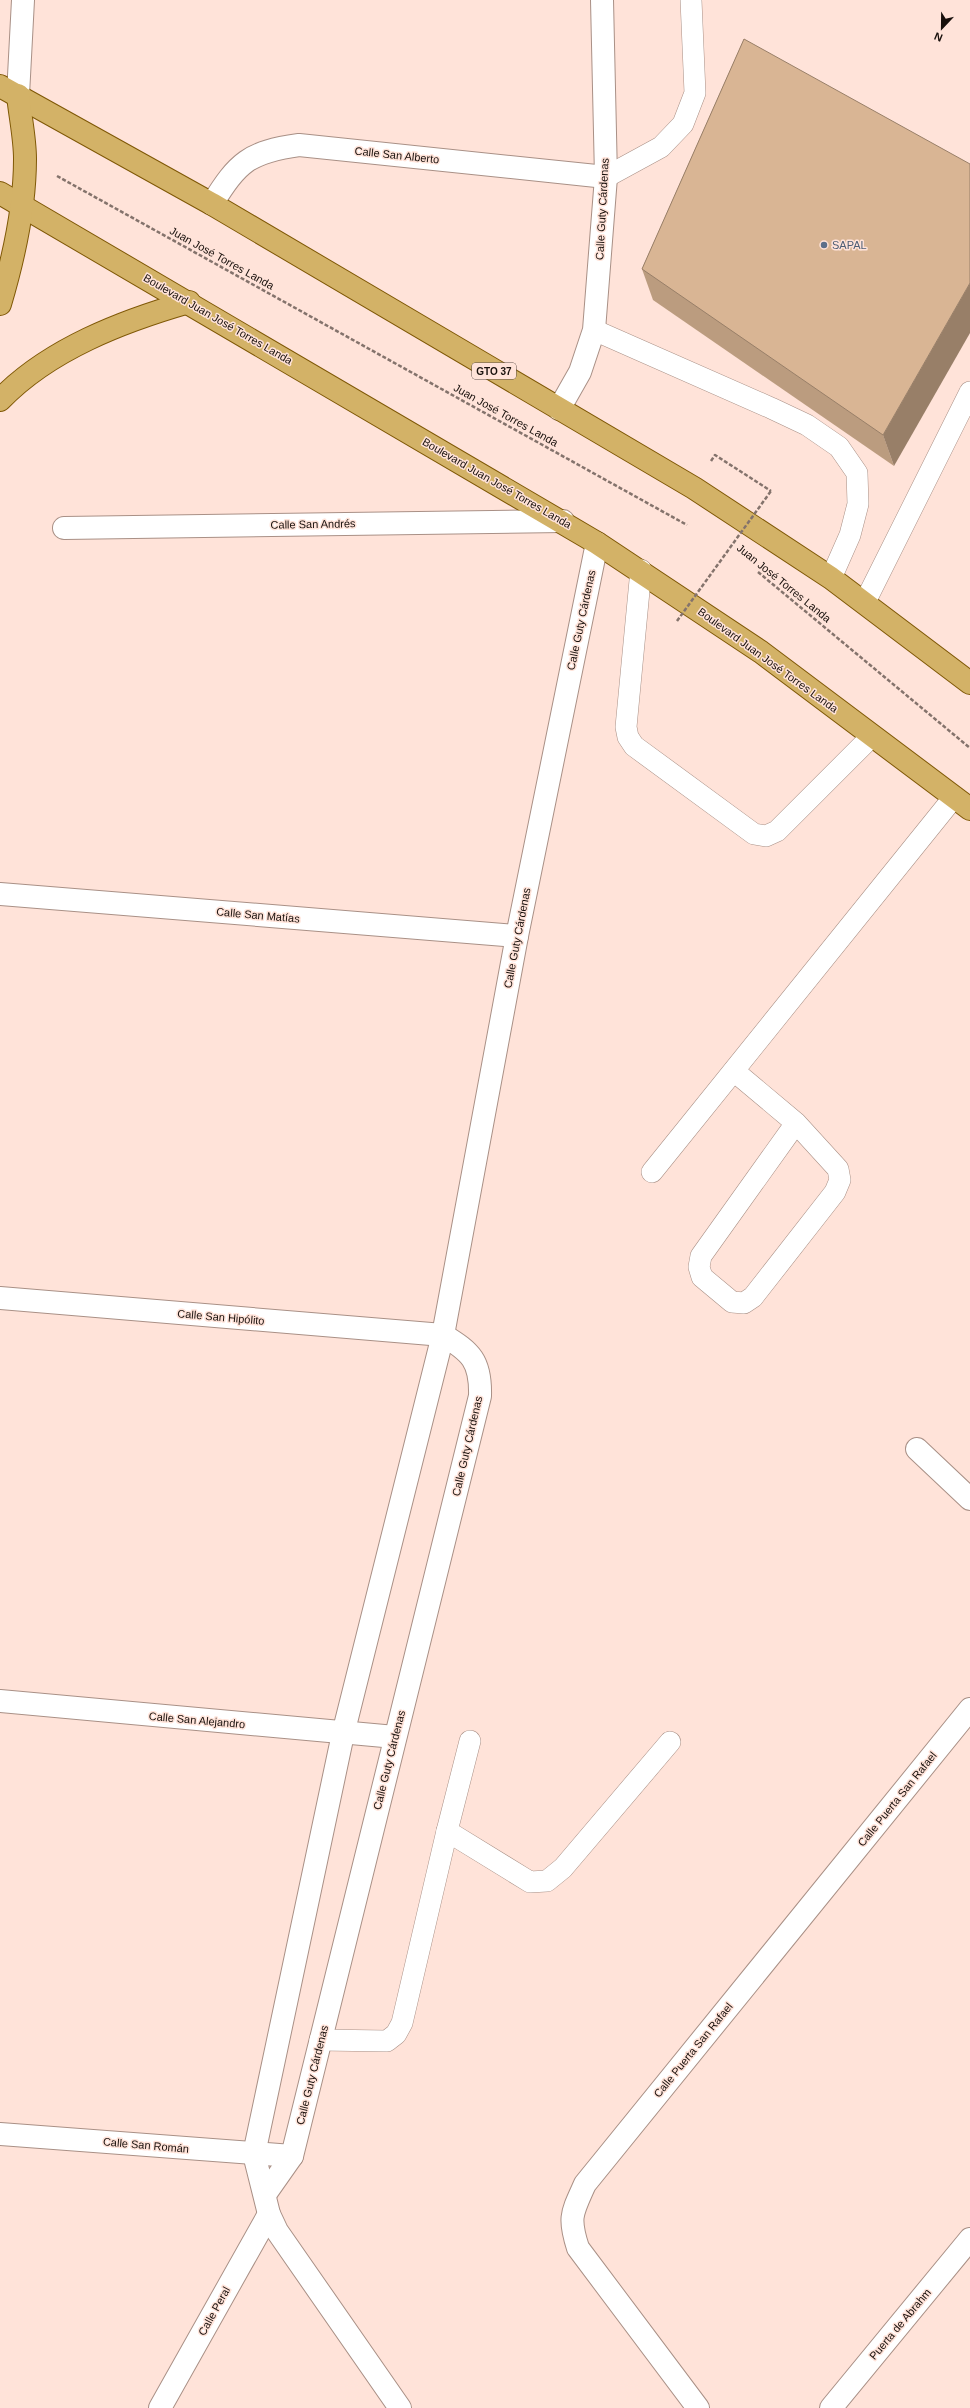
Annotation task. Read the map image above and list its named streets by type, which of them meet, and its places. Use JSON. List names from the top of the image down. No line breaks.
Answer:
{"streets":{"main road":["Boulevard Juan José Torres Landa","GTO 37"],"street":["Calle San Alberto","Calle Guty Cárdenas","Calle San Andrés","Calle San Matías","Calle San Hipólito","Calle San Alejandro","Calle Puerta San Rafael","Calle San Román","Calle Peral","Puerta de Abrahm"],"path":["Juan José Torres Landa"]},"crossings":[["Calle San Alberto","Calle Guty Cárdenas"],["Calle San Alberto","GTO 37"],["Calle Guty Cárdenas","Boulevard Juan José Torres Landa"],["Calle Guty Cárdenas","GTO 37"],["Calle Guty Cárdenas","Calle San Matías"],["Calle Guty Cárdenas","Calle San Hipólito"],["Calle Guty Cárdenas","Calle San Alejandro"],["Calle Guty Cárdenas","Calle San Román"],["Calle Guty Cárdenas","Calle Peral"],["Boulevard Juan José Torres Landa","Calle San Andrés"]],"places":["SAPAL"],"north":"bottom"}
